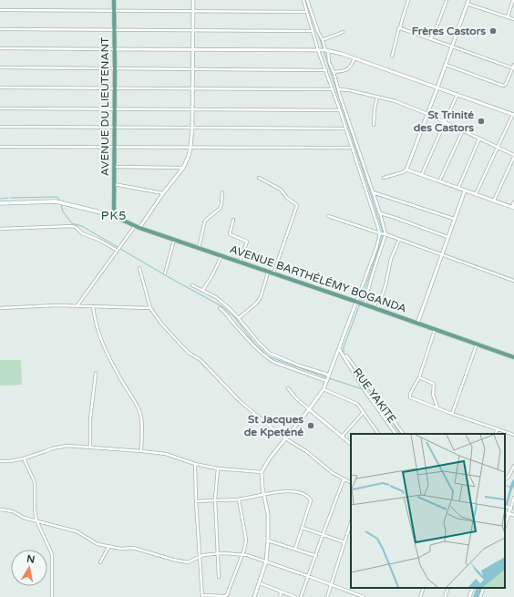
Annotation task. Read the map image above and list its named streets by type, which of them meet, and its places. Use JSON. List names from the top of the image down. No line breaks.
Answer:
{"streets":{"main road":["AVENUE DU LIEUTENANT","AVENUE BARTHÉLÉMY BOGANDA"],"street":["RUE YAKITE"]},"crossings":[["AVENUE DU LIEUTENANT","AVENUE BARTHÉLÉMY BOGANDA"]],"districts":["PK5"],"places":["Frères Castors","St Trinité des Castors","St Jacques de Kpeténé"],"north":"top"}
